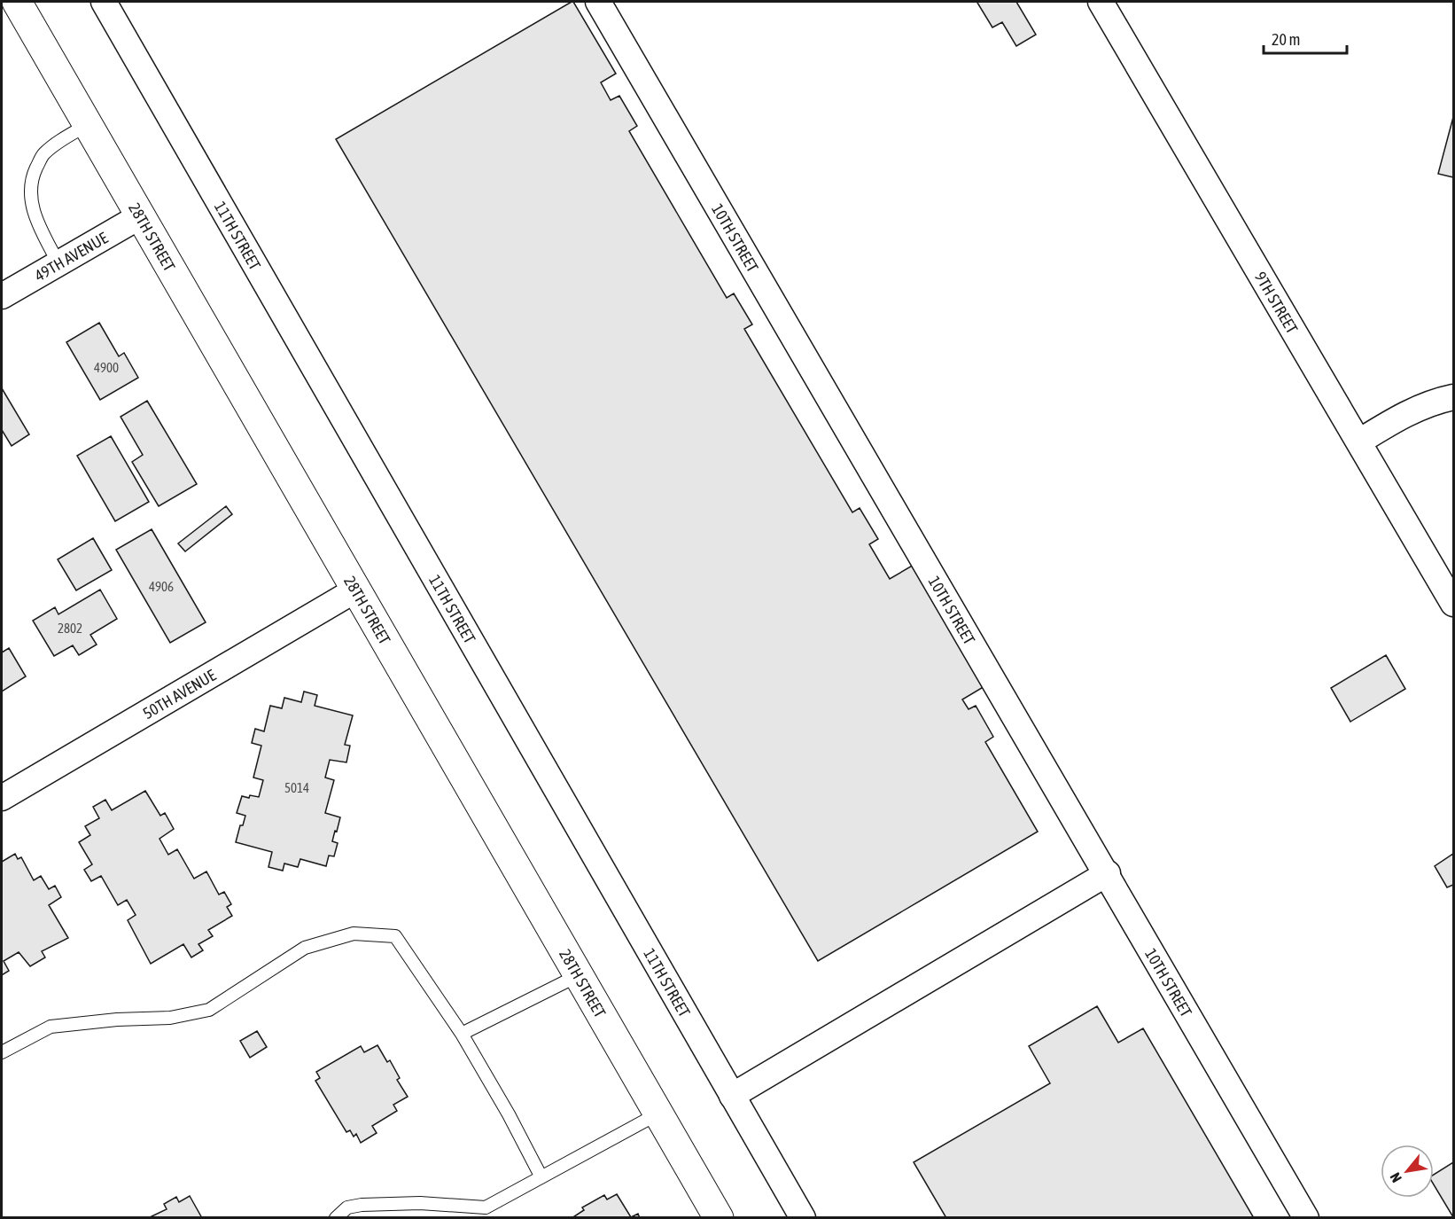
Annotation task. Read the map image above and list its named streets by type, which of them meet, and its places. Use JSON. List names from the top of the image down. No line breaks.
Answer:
{"streets":{"main road":["28TH STREET"],"street":["11TH STREET","10TH STREET","49TH AVENUE","9TH STREET","50TH AVENUE"]},"crossings":[["28TH STREET","49TH AVENUE"],["28TH STREET","50TH AVENUE"]],"house_numbers":["4900","4906","2802","5014"],"scale_bar":"20 m","north":"bottom left"}
